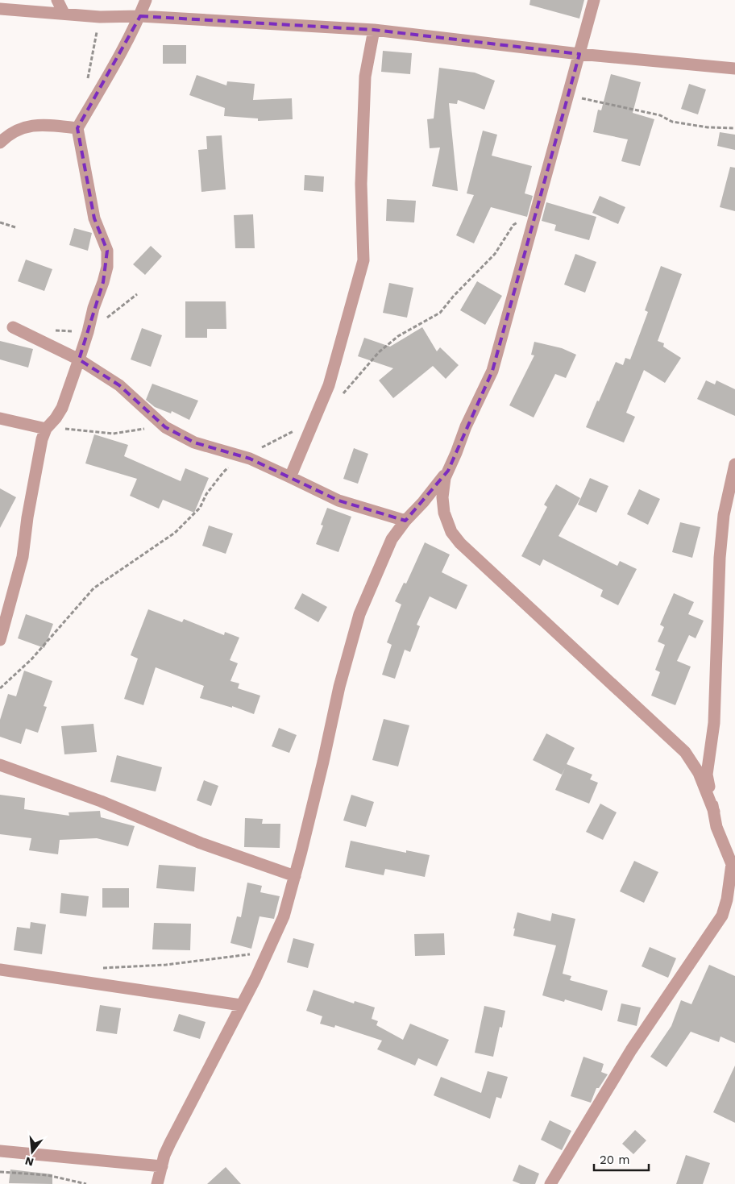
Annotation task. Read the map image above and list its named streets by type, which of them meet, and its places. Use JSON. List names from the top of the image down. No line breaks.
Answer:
{"scale_bar":"20 m","north":"bottom"}
